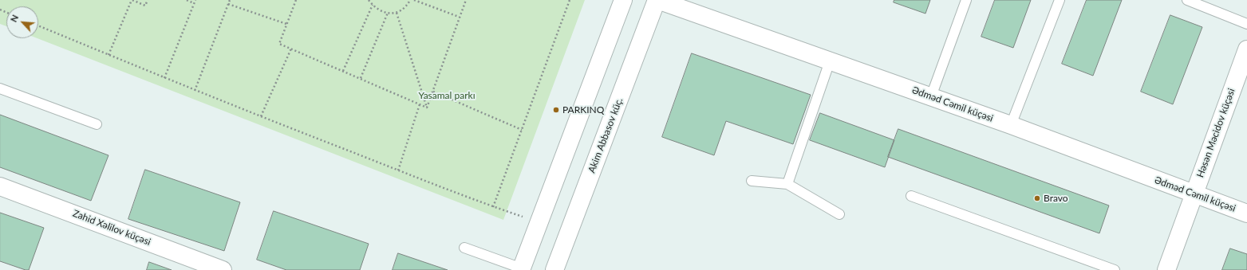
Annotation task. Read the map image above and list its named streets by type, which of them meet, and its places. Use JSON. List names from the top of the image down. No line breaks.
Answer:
{"streets":{"street":["Ədməd Cəmil küçəsi","Həsən Məcidov küçəsi","Akim Abbasov küç.","Zahid Xəlilov küçəsi"]},"crossings":[["Ədməd Cəmil küçəsi","Həsən Məcidov küçəsi"],["Ədməd Cəmil küçəsi","Akim Abbasov küç."]],"parks":["Yasamal parkı"],"places":["PARKINQ","Bravo"],"north":"top left"}
